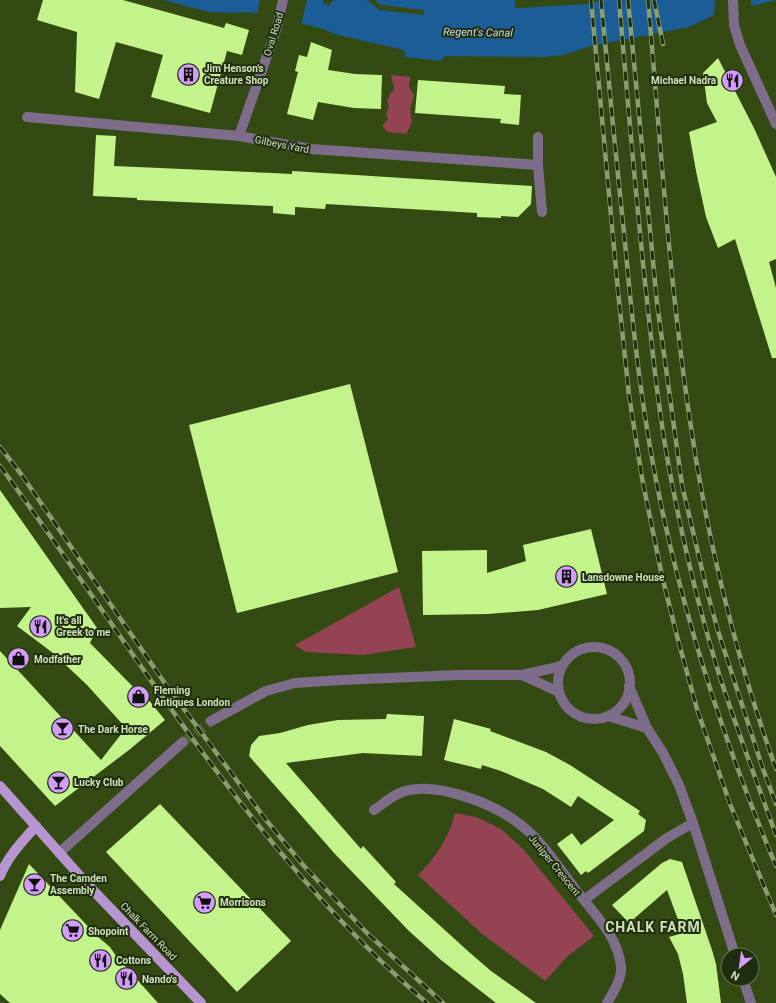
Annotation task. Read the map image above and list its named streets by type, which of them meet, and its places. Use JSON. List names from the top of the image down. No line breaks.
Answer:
{"streets":{"main road":["Chalk Farm Road"],"street":["Oval Road","Gilbeys Yard","Juniper Crescent"]},"crossings":[["Oval Road","Gilbeys Yard"]],"districts":["CHALK FARM"],"water":["Regent's Canal"],"places":{"building":["Jim Henson's Creature Shop","Lansdowne House"],"restaurant":["Michael Nadra","It's all Greek to me","Cottons","Nando's"],"shop":["Modfather","Fleming Antiques London"],"bar":["The Dark Horse","Lucky Club","The Camden Assembly"],"supermarket":["Morrisons","Shopoint"]},"north":"bottom left"}
